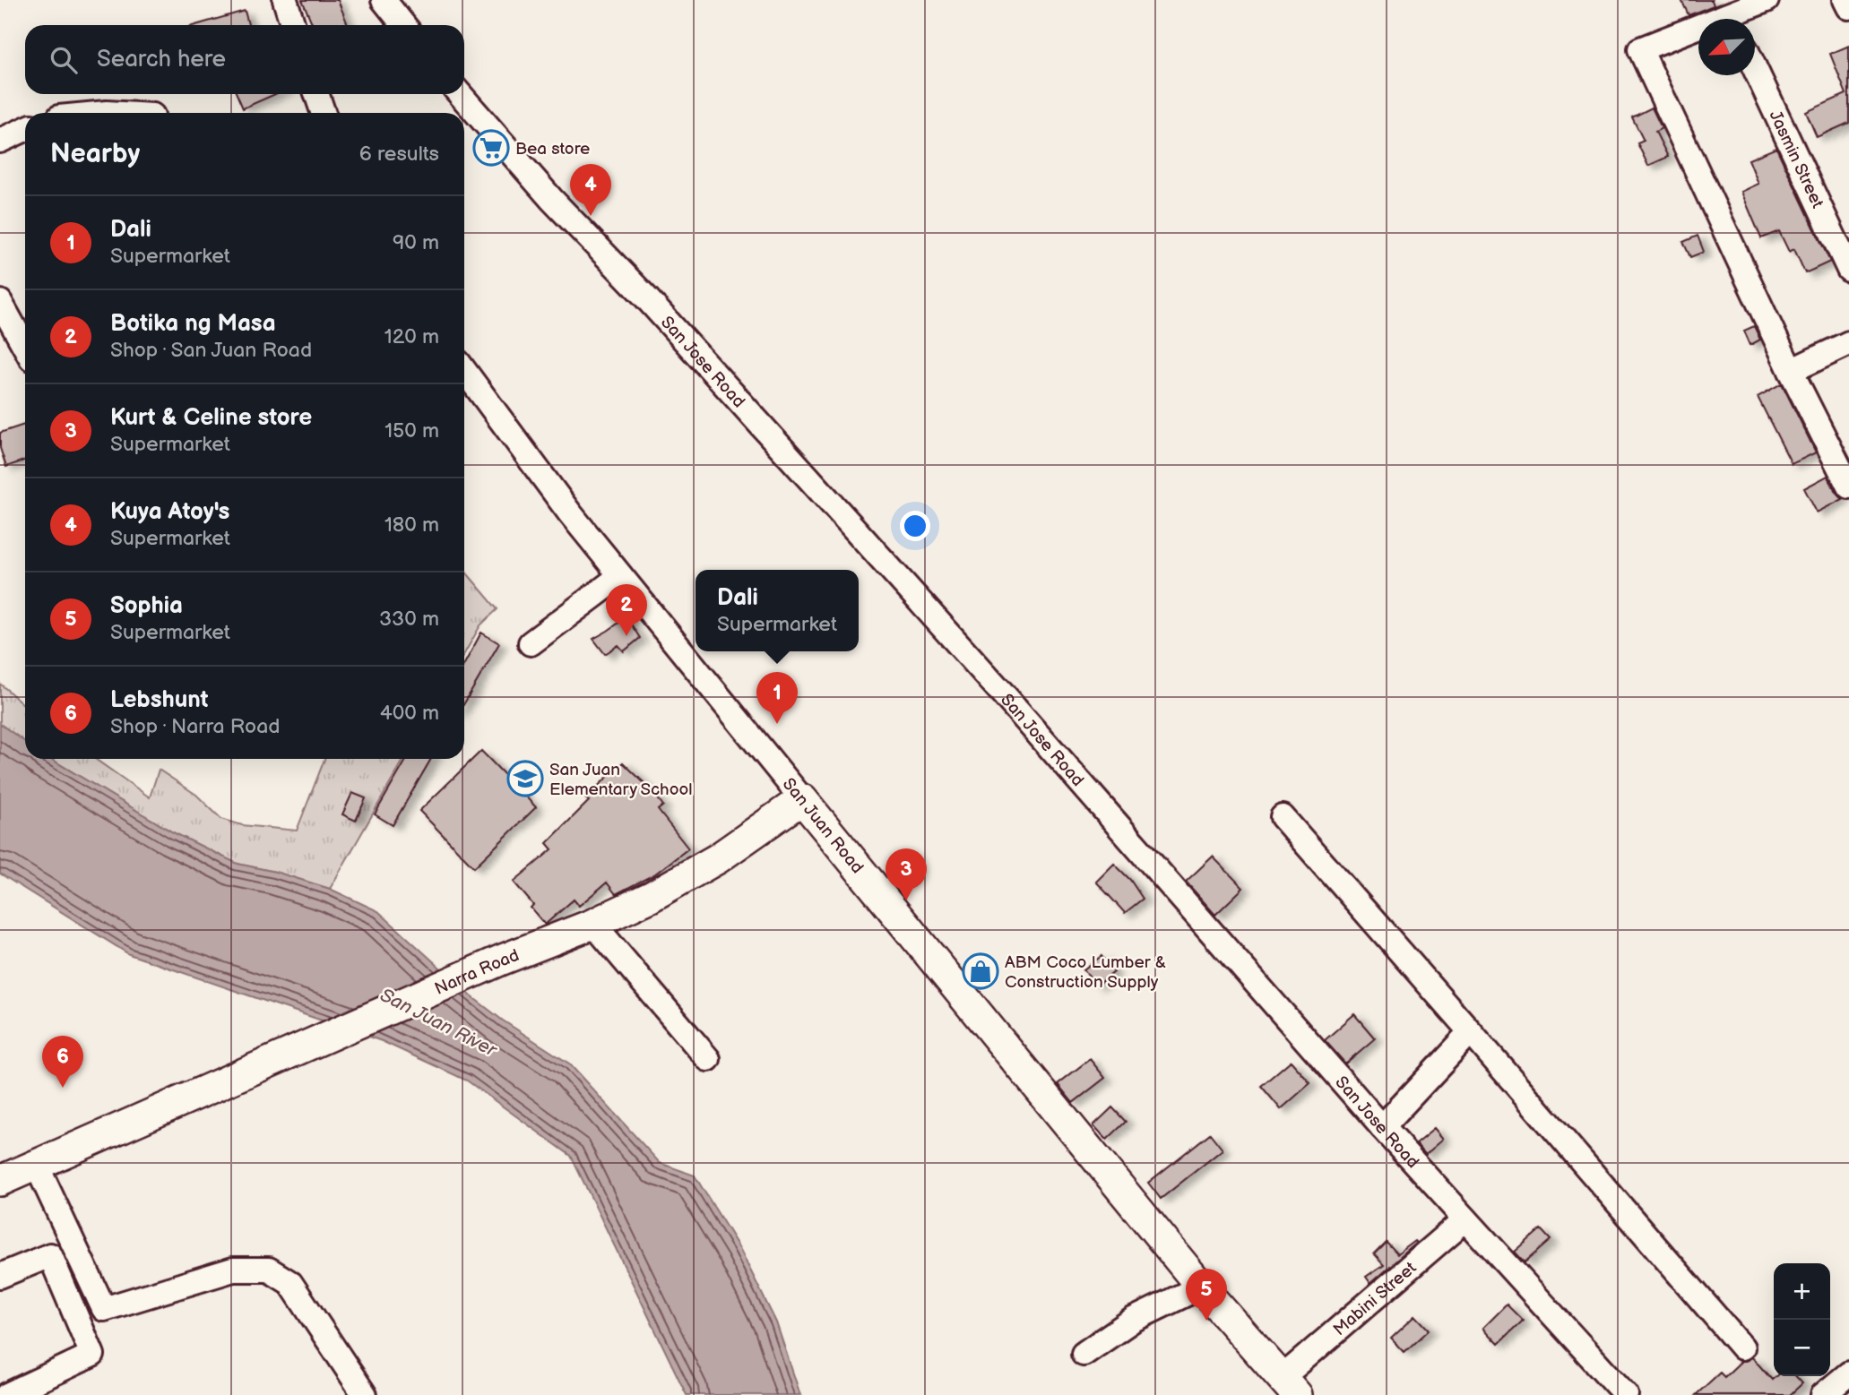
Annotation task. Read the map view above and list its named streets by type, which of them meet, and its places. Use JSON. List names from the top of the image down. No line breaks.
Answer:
{"streets":{"main road":["San Juan Road","Narra Road"],"street":["Jasmin Street","San Jose Road","Mabini Street"]},"crossings":[["San Jose Road","Mabini Street"],["San Juan Road","Narra Road"],["San Juan Road","Mabini Street"]],"water":["San Juan River"],"places":{"supermarket":["Bea store"],"school or university":["San Juan Elementary School"],"shop":["ABM Coco Lumber & Construction Supply"]},"north":"bottom left","page":{"search":"Search here","heading":["Nearby","6 results"],"pins":["4","2","1","3","6","5"],"list":[{"mark":"1","name":"Dali","note":"Supermarket","value":"90 m"},{"mark":"2","name":"Botika ng Masa","note":"Shop · San Juan Road","value":"120 m"},{"mark":"3","name":"Kurt & Celine store","note":"Supermarket","value":"150 m"},{"mark":"4","name":"Kuya Atoy's","note":"Supermarket","value":"180 m"},{"mark":"5","name":"Sophia","note":"Supermarket","value":"330 m"},{"mark":"6","name":"Lebshunt","note":"Shop · Narra Road","value":"400 m"}],"popup":["Dali","Supermarket"],"map_buttons":["+","−"]}}
